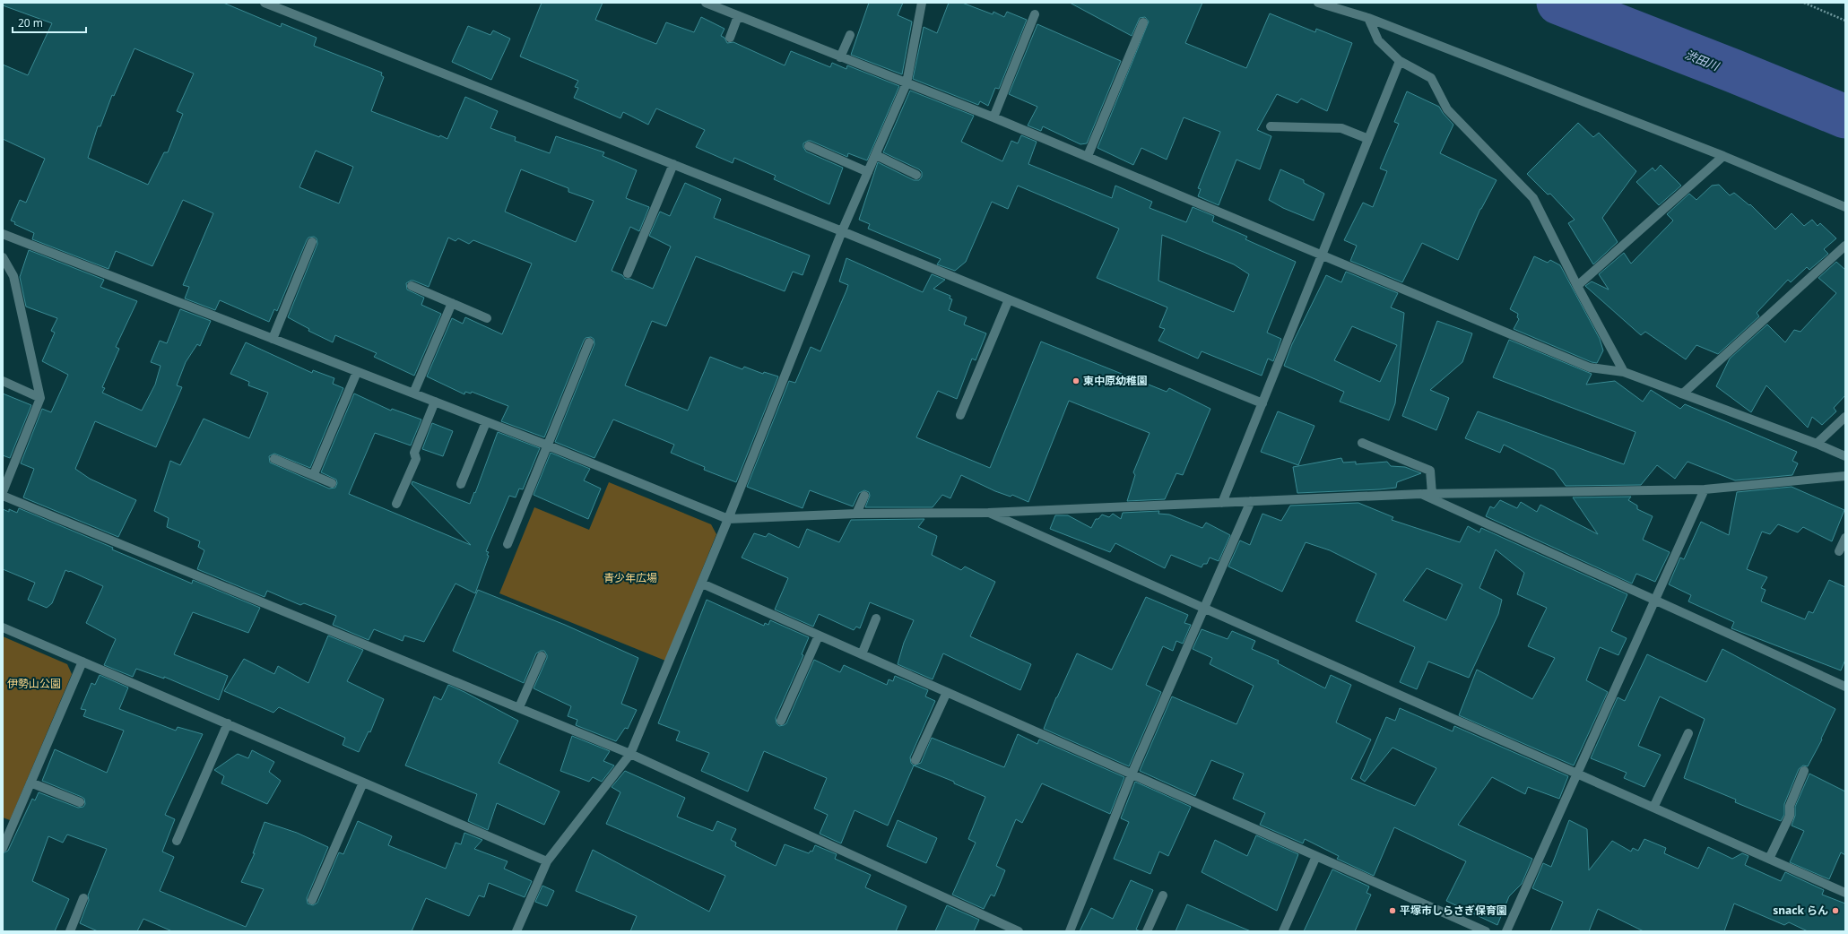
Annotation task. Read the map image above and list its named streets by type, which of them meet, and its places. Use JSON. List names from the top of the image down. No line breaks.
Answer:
{"water":["渋田川"],"parks":["青少年広場","伊勢山公園"],"places":["東中原幼稚園","平塚市しらさぎ保育園","snack らん"],"scale_bar":"20 m"}
